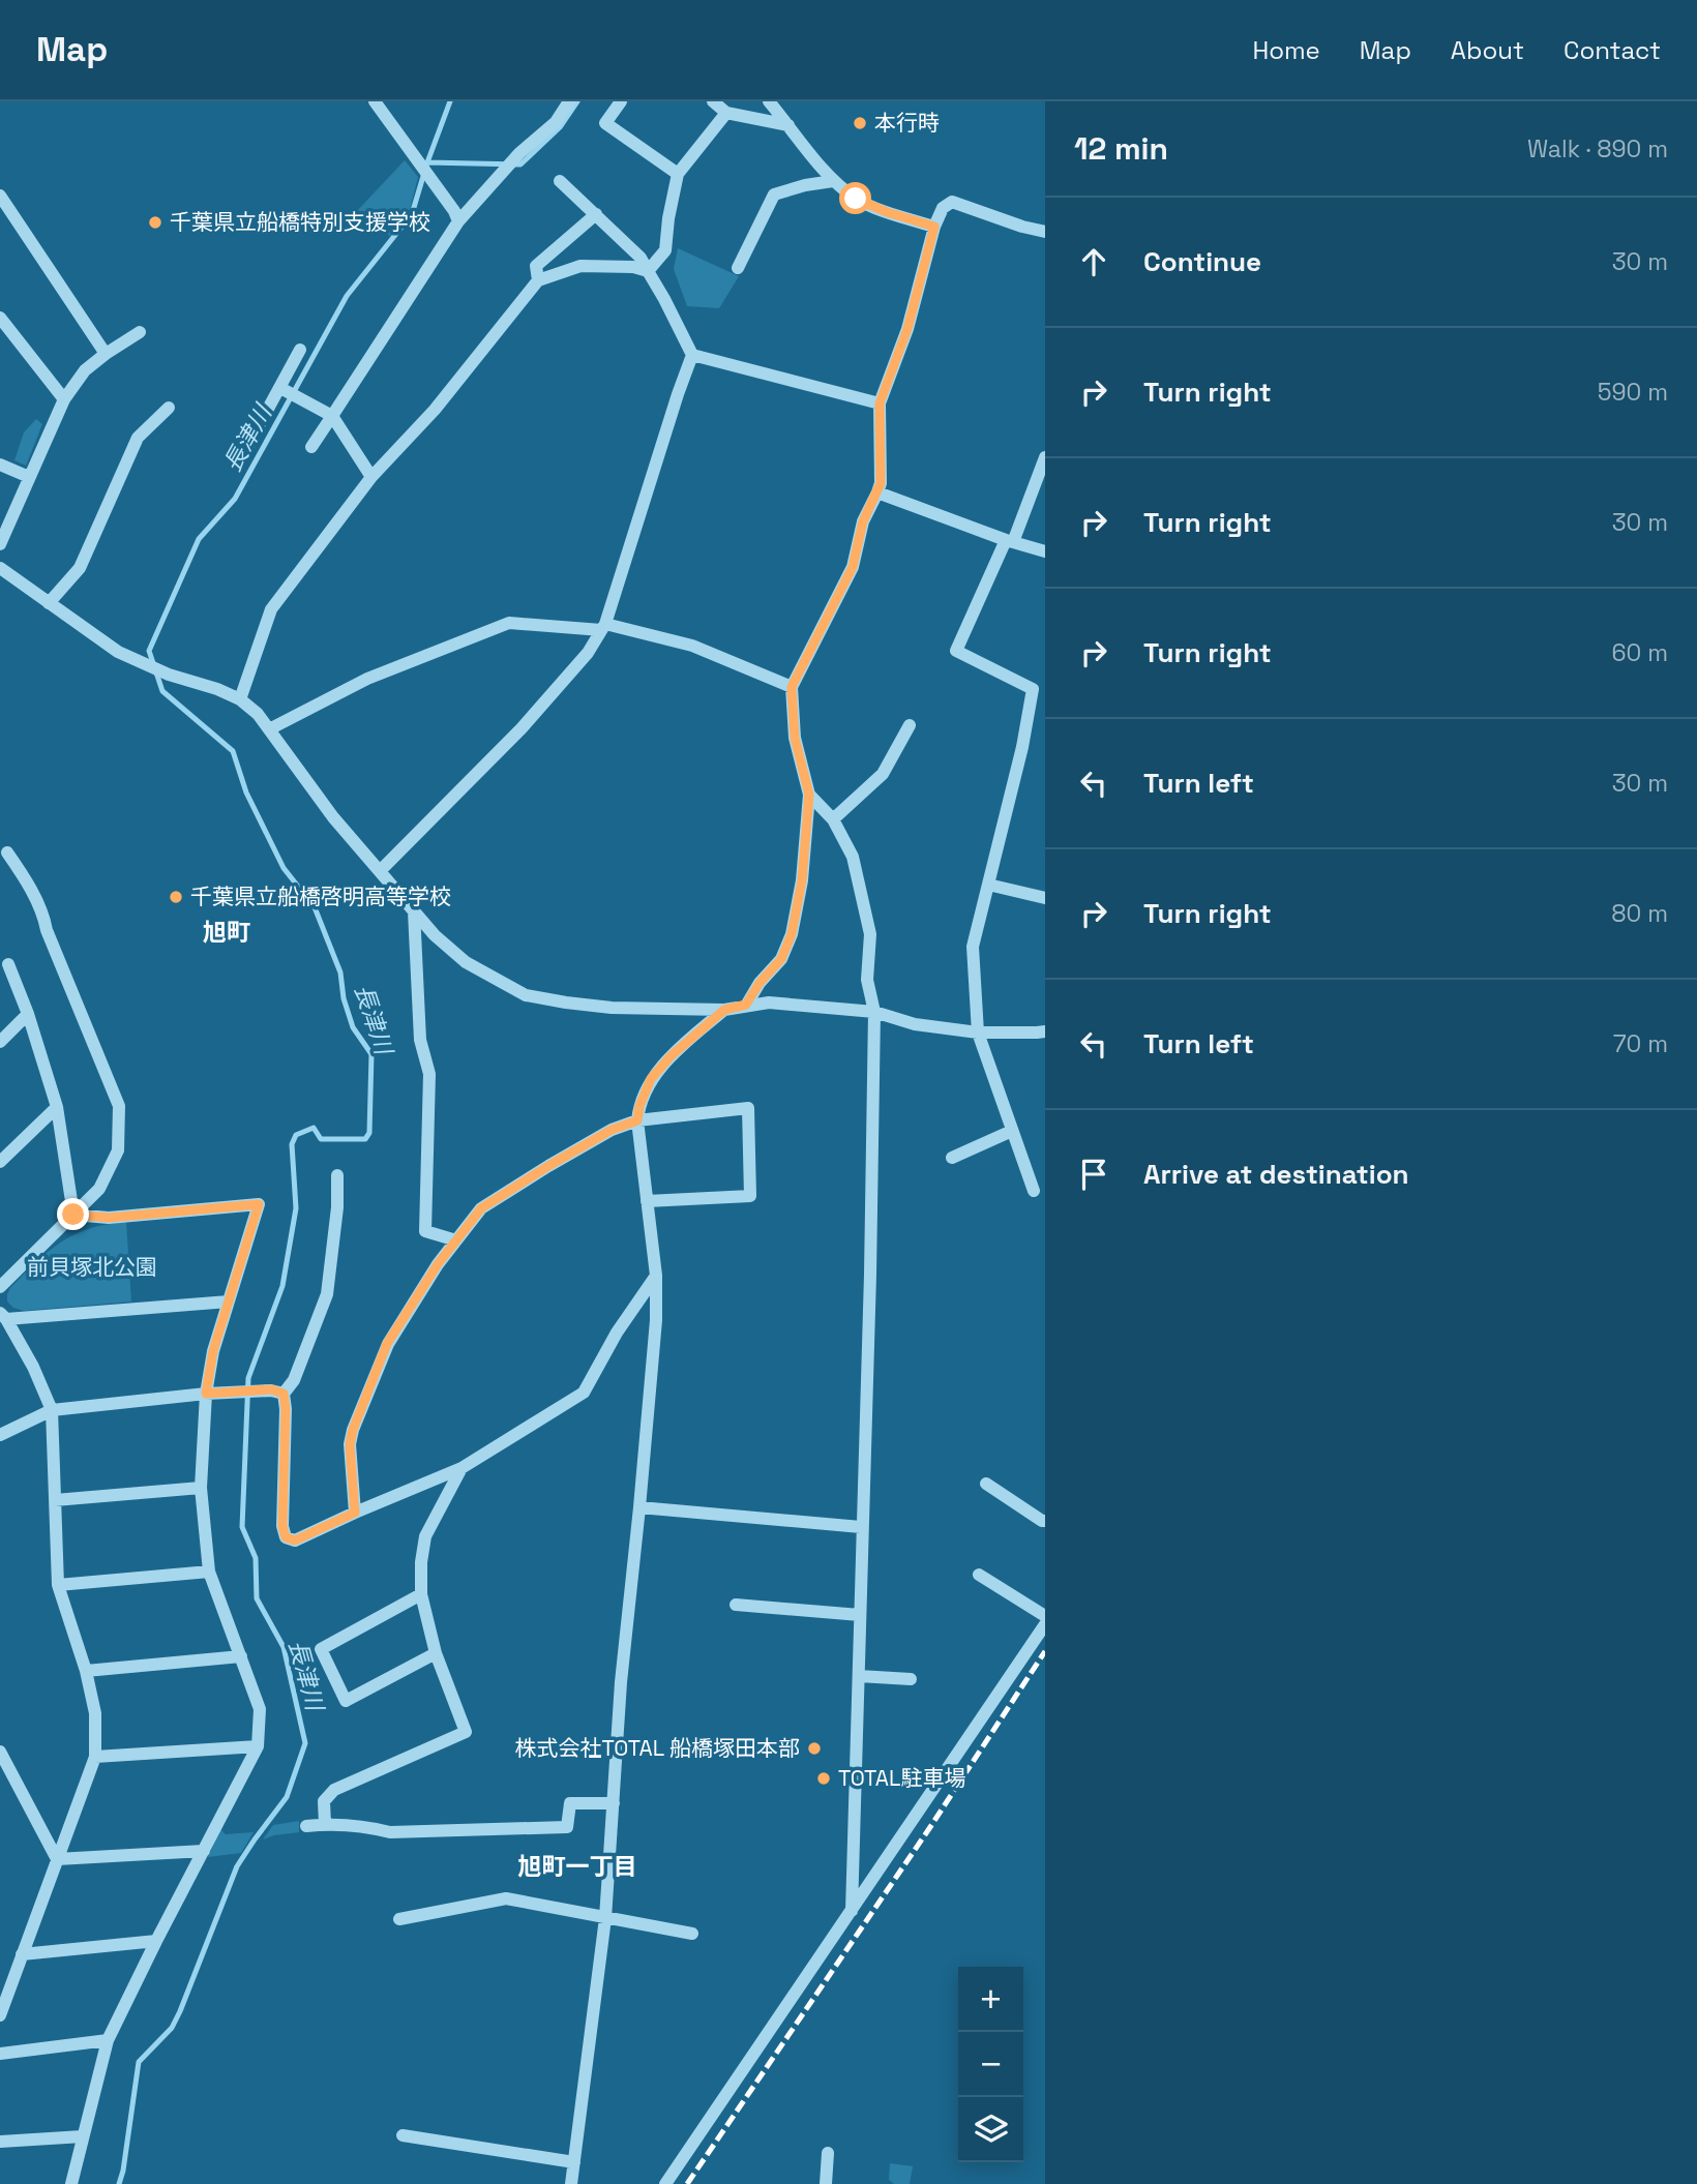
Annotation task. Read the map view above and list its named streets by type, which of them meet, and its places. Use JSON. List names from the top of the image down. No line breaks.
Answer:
{"districts":["旭町","旭町一丁目"],"water":["長津川"],"parks":["前貝塚北公園"],"places":["本行時","千葉県立船橋特別支援学校","千葉県立船橋啓明高等学校","株式会社TOTAL 船橋塚田本部","TOTAL駐車場"],"page":{"header":"Map","nav":["Home","Map","About","Contact"],"heading":["12 min","Walk · 890 m"],"list":[["Continue","30 m"],["Turn right","590 m"],["Turn right","30 m"],["Turn right","60 m"],["Turn left","30 m"],["Turn right","80 m"],["Turn left","70 m"],"Arrive at destination"],"map_buttons":["+","−"]}}
